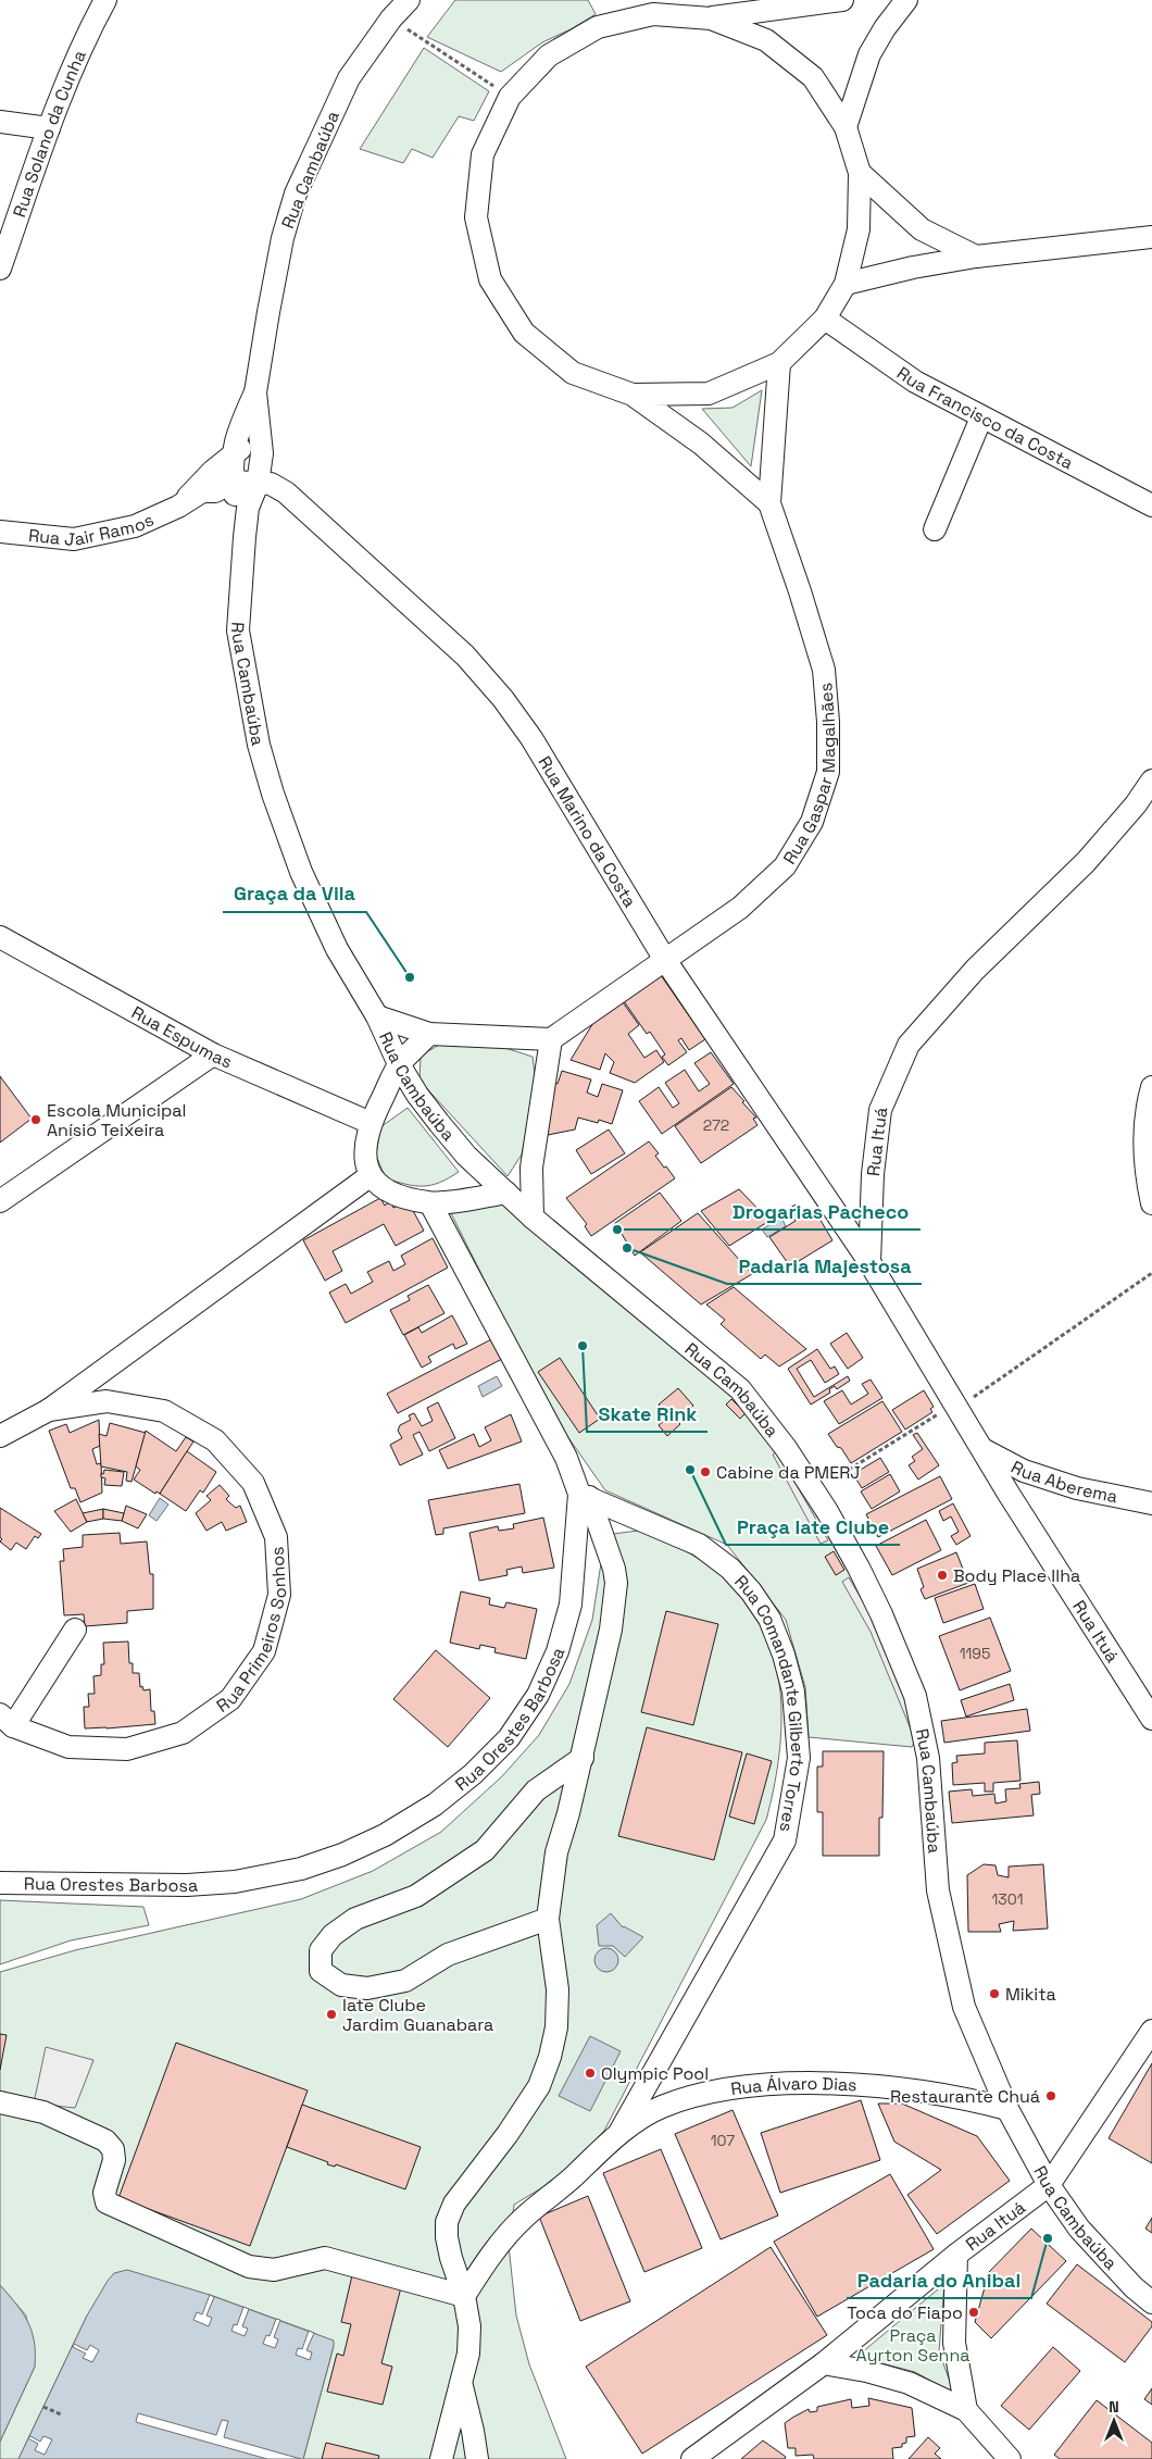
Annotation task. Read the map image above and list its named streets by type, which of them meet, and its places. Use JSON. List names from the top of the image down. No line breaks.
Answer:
{"streets":{"street":["Rua Solano da Cunha","Rua Cambaúba","Rua Francisco da Costa","Rua Jair Ramos","Rua Gaspar Magalhães","Rua Marino da Costa","Rua Espumas","Rua Ituá","Rua Aberema","Rua Primeiros Sonhos","Rua Comandante Gilberto Torres","Rua Orestes Barbosa","Rua Álvaro Dias"]},"crossings":[["Rua Cambaúba","Rua Jair Ramos"],["Rua Cambaúba","Rua Marino da Costa"],["Rua Cambaúba","Rua Ituá"],["Rua Cambaúba","Rua Álvaro Dias"],["Rua Jair Ramos","Rua Marino da Costa"],["Rua Gaspar Magalhães","Rua Marino da Costa"],["Rua Marino da Costa","Rua Ituá"],["Rua Ituá","Rua Aberema"],["Rua Comandante Gilberto Torres","Rua Orestes Barbosa"],["Rua Comandante Gilberto Torres","Rua Álvaro Dias"]],"parks":["Praça Ayrton Senna"],"places":["Graça da Vila","Escola Municipal Anísio Teixeira","Drogarias Pacheco","Padaria Majestosa","Skate Rink","Praça Iate Clube","Cabine da PMERJ","Body Place Ilha","Mikita","Iate Clube Jardim Guanabara","Olympic Pool","Restaurante Chuá","Padaria do Anibal","Toca do Fiapo"],"house_numbers":["272","1195","1301","107"],"north":"top"}
